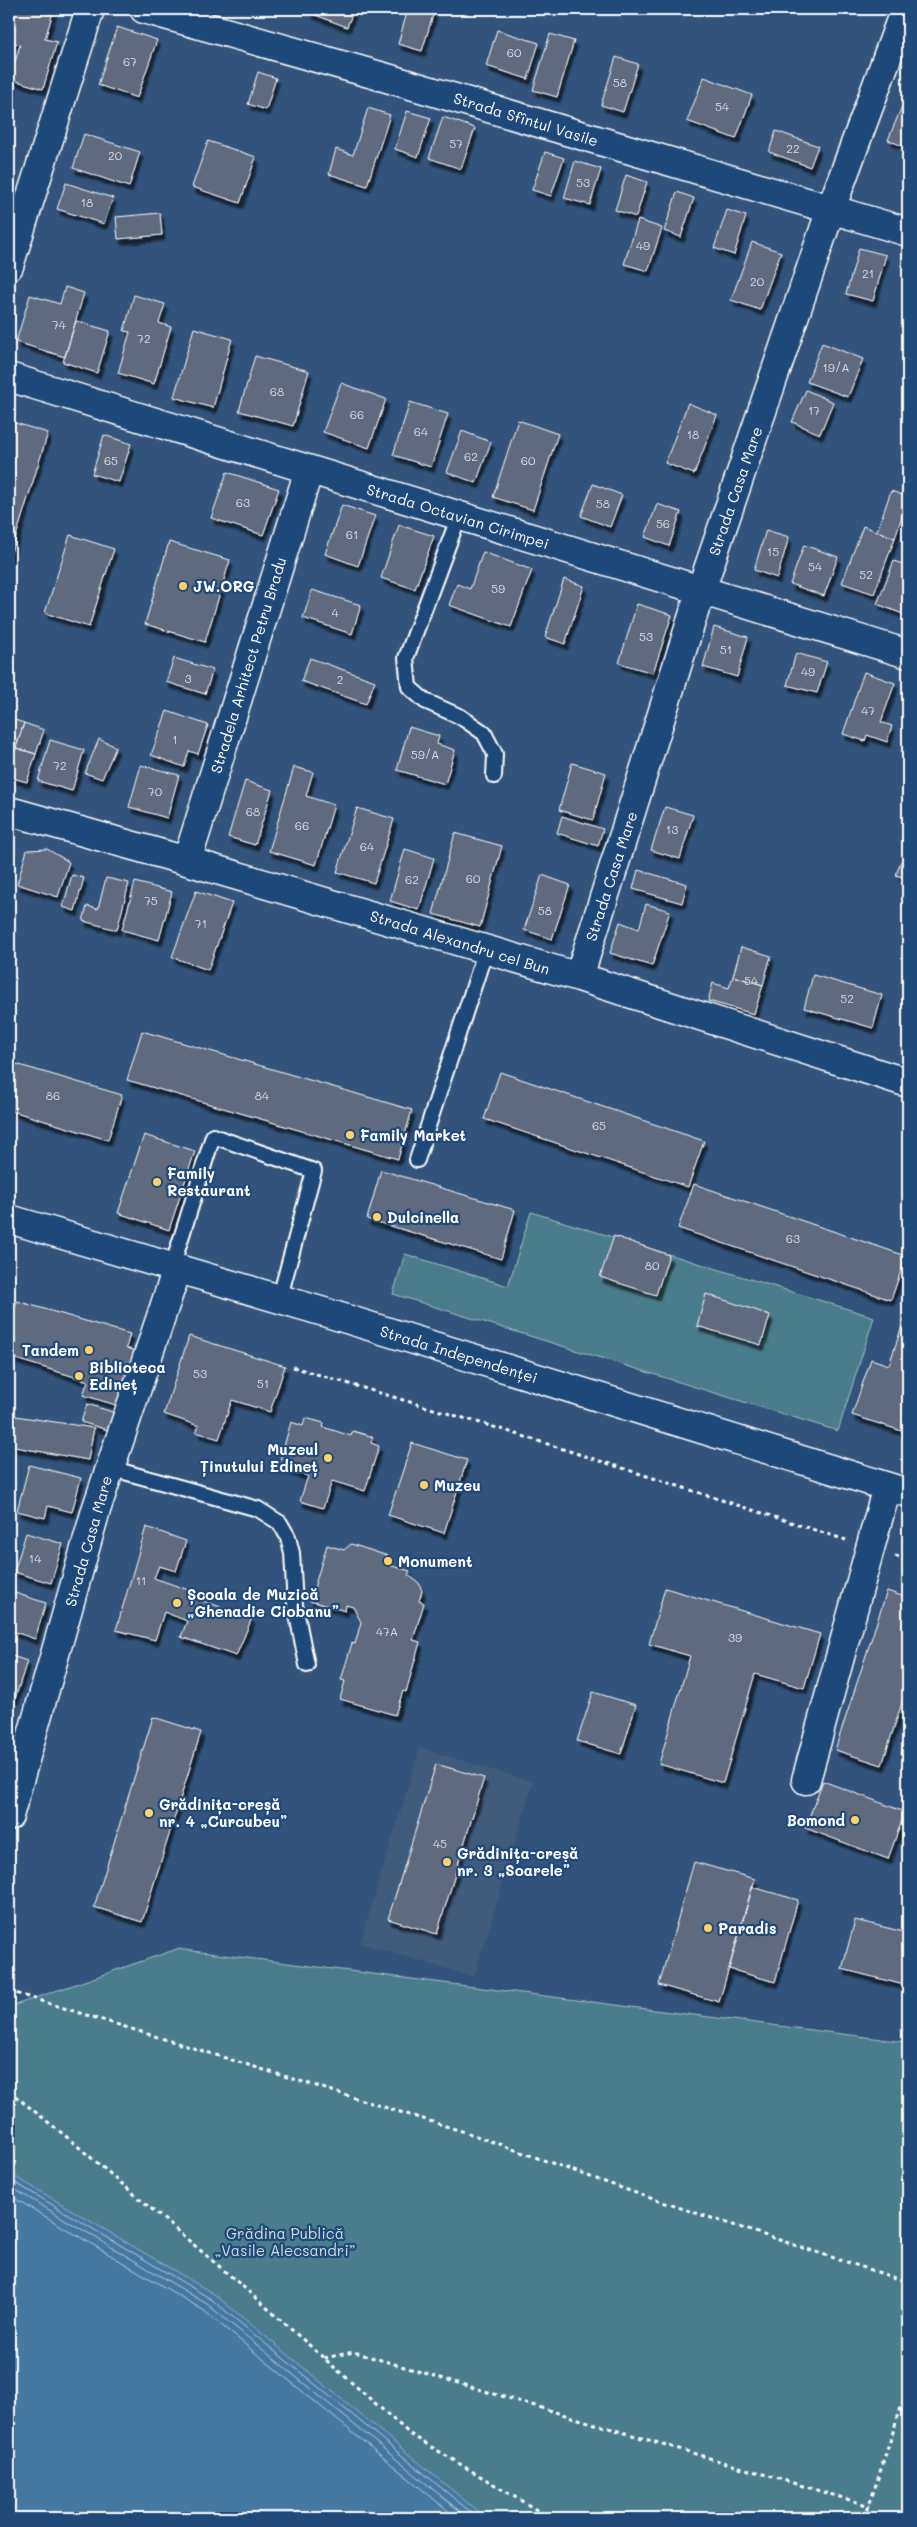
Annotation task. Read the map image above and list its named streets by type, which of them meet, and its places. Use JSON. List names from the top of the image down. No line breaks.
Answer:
{"streets":{"street":["Strada Sfîntul Vasile","Strada Casa Mare","Strada Octavian Cirimpei","Stradela Arhitect Petru Bradu","Strada Alexandru cel Bun","Strada Independenței"]},"crossings":[["Strada Sfîntul Vasile","Strada Casa Mare"],["Strada Casa Mare","Strada Octavian Cirimpei"],["Strada Casa Mare","Strada Alexandru cel Bun"],["Strada Casa Mare","Strada Independenței"],["Strada Octavian Cirimpei","Stradela Arhitect Petru Bradu"],["Stradela Arhitect Petru Bradu","Strada Alexandru cel Bun"]],"parks":["Grădina Publică „Vasile Alecsandri”"],"places":["JW.ORG","Family Market","Family Restaurant","Dulcinella","Tandem","Biblioteca Edineț","Muzeul Ținutului Edineț","Muzeu","Monument","Școala de Muzică „Ghenadie Ciobanu”","Grădinița-creșă nr. 4 „Curcubeu”","Bomond","Grădinița-creșă nr. 3 „Soarele”","Paradis"],"house_numbers":["60","67","58","54","57","22","20","53","18","49","21","20","74","72","19/A","68","17","66","64","18","62","65","60","63","58","56","61","15","54","52","59","4","53","51","49","3","2","47","1","59/A","72","70","68","66","13","64","60","62","75","58","71","54","52","86","84","65","63","80","53","51","14","11","47A","39","45"]}
